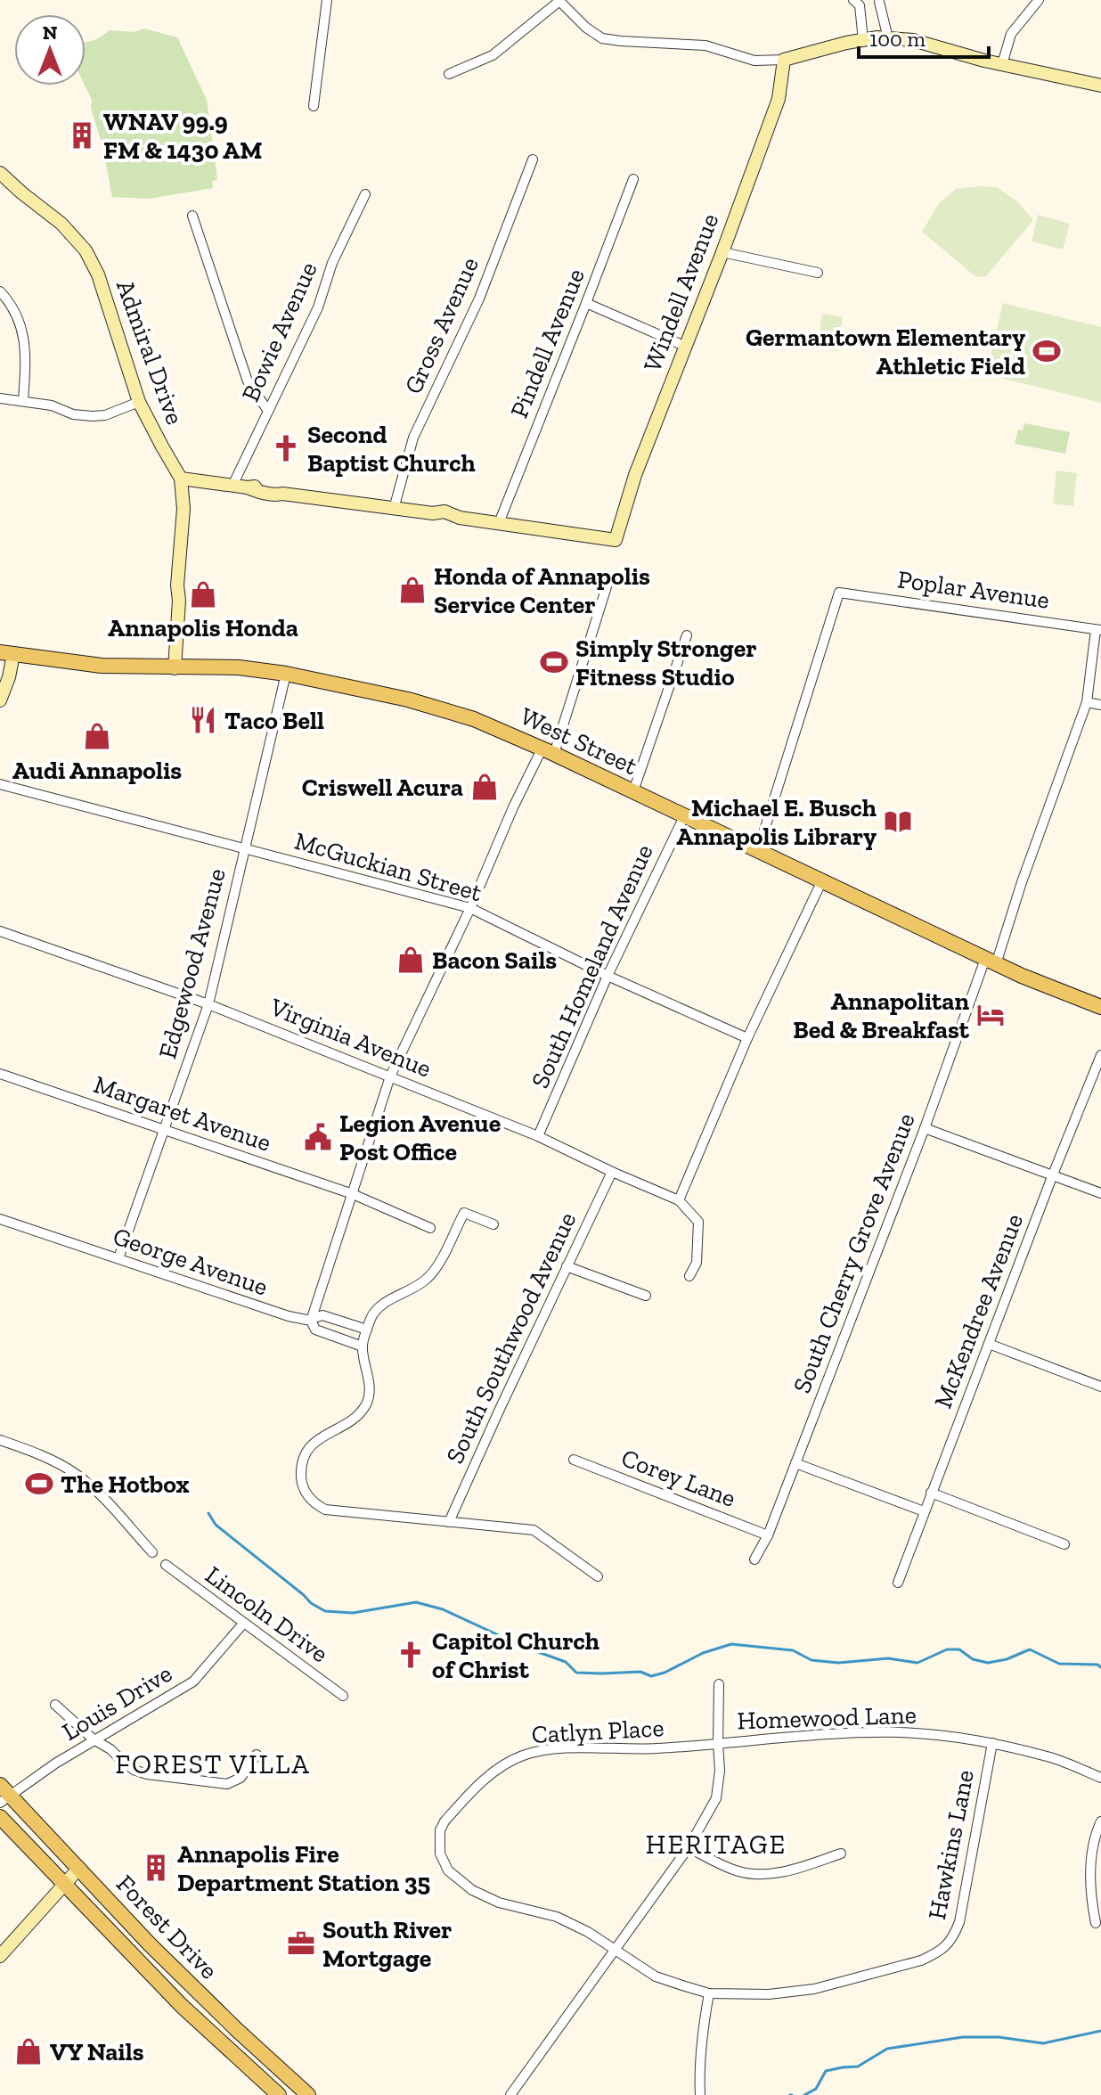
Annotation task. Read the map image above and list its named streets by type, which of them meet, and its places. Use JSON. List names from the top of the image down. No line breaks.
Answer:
{"streets":{"main road":["West Street","Forest Drive"],"street":["Windell Avenue","Gross Avenue","Bowie Avenue","Pindell Avenue","Admiral Drive","Poplar Avenue","McGuckian Street","Edgewood Avenue","South Homeland Avenue","Virginia Avenue","Margaret Avenue","South Cherry Grove Avenue","George Avenue","McKendree Avenue","South Southwood Avenue","Corey Lane","Lincoln Drive","Louis Drive","Homewood Lane","Catlyn Place","Hawkins Lane"]},"crossings":[["Windell Avenue","Pindell Avenue"],["Admiral Drive","West Street"],["Poplar Avenue","West Street"],["Poplar Avenue","South Cherry Grove Avenue"],["West Street","Edgewood Avenue"],["West Street","South Homeland Avenue"],["West Street","South Cherry Grove Avenue"],["McGuckian Street","Edgewood Avenue"],["McGuckian Street","South Homeland Avenue"],["Edgewood Avenue","Virginia Avenue"],["Edgewood Avenue","Margaret Avenue"],["Edgewood Avenue","George Avenue"],["South Homeland Avenue","Virginia Avenue"],["Virginia Avenue","South Southwood Avenue"],["South Cherry Grove Avenue","Corey Lane"],["Lincoln Drive","Louis Drive"],["Louis Drive","Forest Drive"],["Homewood Lane","Catlyn Place"],["Homewood Lane","Hawkins Lane"],["Catlyn Place","Hawkins Lane"]],"districts":["FOREST VILLA","HERITAGE"],"places":{"building":["WNAV 99.9 FM & 1430 AM","Annapolis Fire Department Station 35"],"sports":["Germantown Elementary Athletic Field","Simply Stronger Fitness Studio","The Hotbox"],"church":["Second Baptist Church","Capitol Church of Christ"],"shop":["Honda of Annapolis Service Center","Annapolis Honda","Audi Annapolis","Criswell Acura","Bacon Sails","VY Nails"],"restaurant":["Taco Bell"],"library":["Michael E. Busch Annapolis Library"],"hotel":["Annapolitan Bed & Breakfast"],"public building":["Legion Avenue Post Office"],"office":["South River Mortgage"]},"scale_bar":"100 m","north":"top"}
